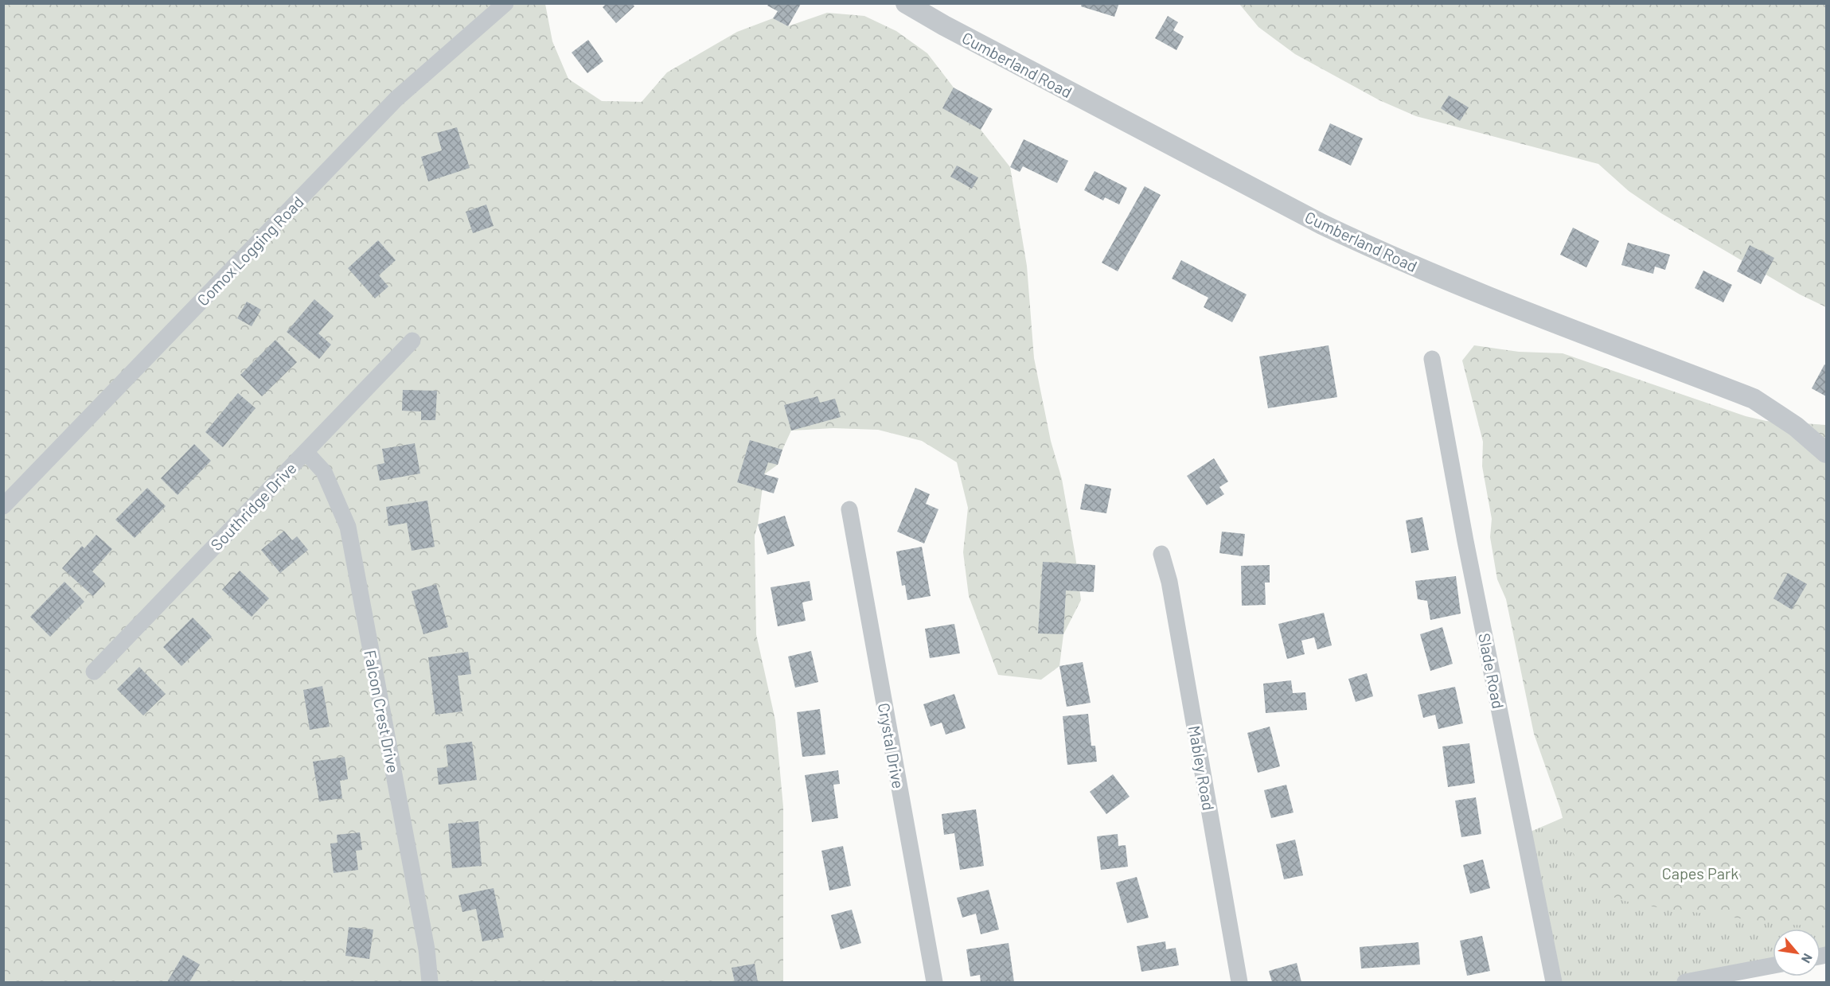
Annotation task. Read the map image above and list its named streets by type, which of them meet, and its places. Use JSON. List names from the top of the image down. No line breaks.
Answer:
{"streets":{"street":["Cumberland Road","Comox Logging Road","Southridge Drive","Slade Road","Falcon Crest Drive","Crystal Drive","Mabley Road"]},"crossings":[["Southridge Drive","Falcon Crest Drive"]],"parks":["Capes Park"],"north":"bottom right"}
